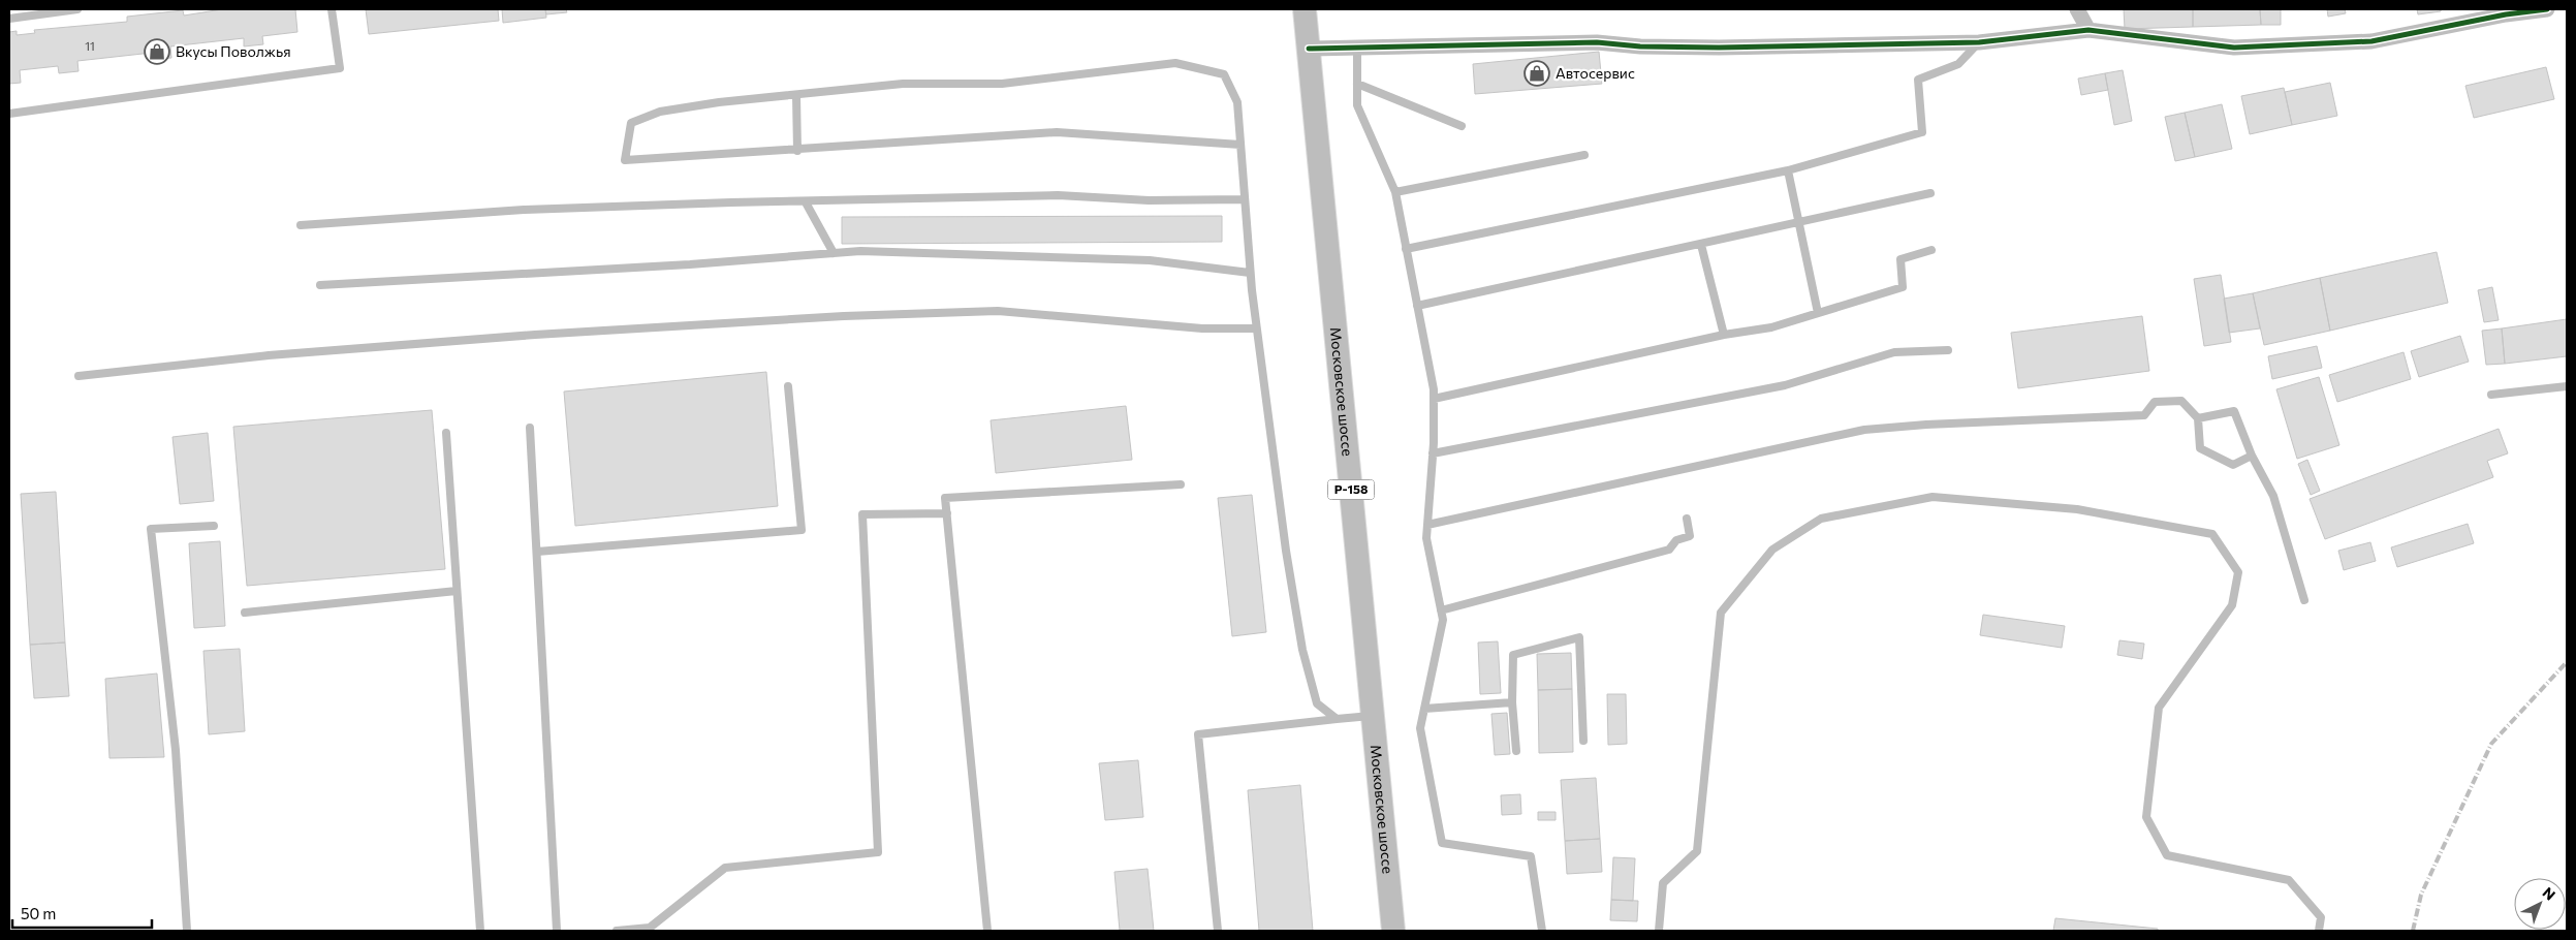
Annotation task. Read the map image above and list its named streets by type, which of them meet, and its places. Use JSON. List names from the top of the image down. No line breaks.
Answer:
{"streets":{"main road":["Московское шоссе","Р-158"]},"places":{"shop":["Вкусы Поволжья","Автосервис"]},"house_numbers":["11"],"scale_bar":"50 m","north":"top right"}
